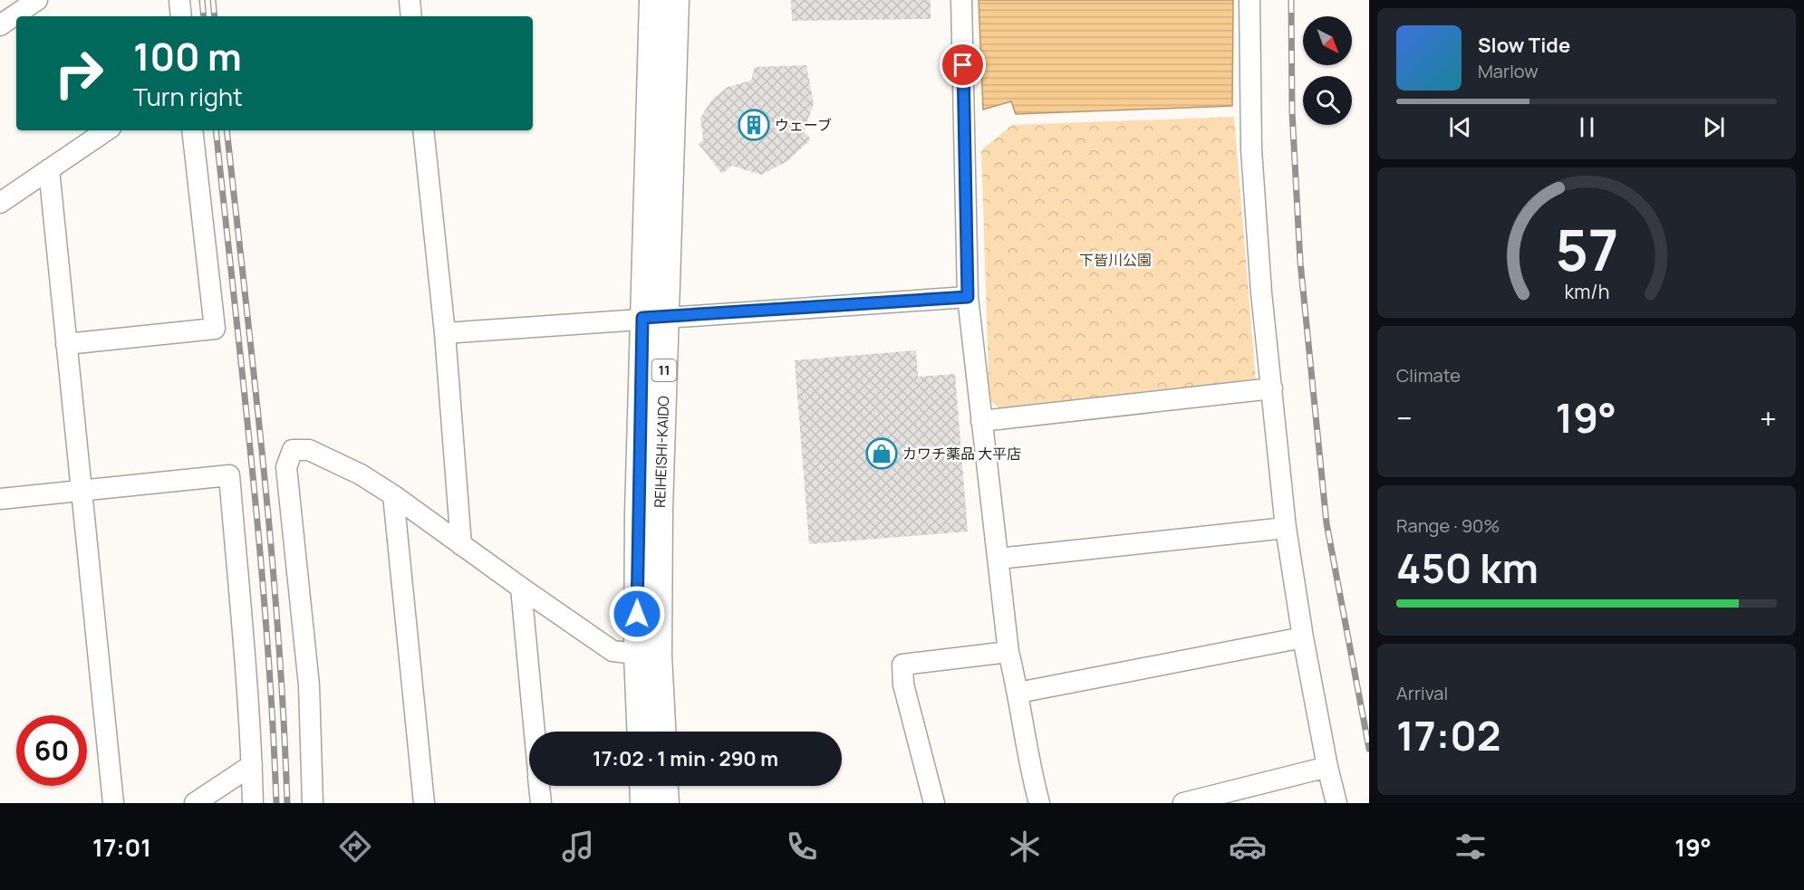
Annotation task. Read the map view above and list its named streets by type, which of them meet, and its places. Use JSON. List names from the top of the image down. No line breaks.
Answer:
{"streets":{"main road":["11","REIHEISHI-KAIDO"]},"parks":["下皆川公園"],"places":{"building":["ウェーブ"],"shop":["カワチ薬品 大平店"]},"north":"bottom right","page":{"turn":["100 m","Turn right"],"song":["Slow Tide","Marlow"],"tile":["Climate",["Range · 90%","450 km"],["Arrival","17:02"]],"heat":["−","19°","+"],"limit":"60","trip":"17:02 · 1 min · 290 m","tabs":["17:01","19°"],"gauge":["57","km/h"]}}
